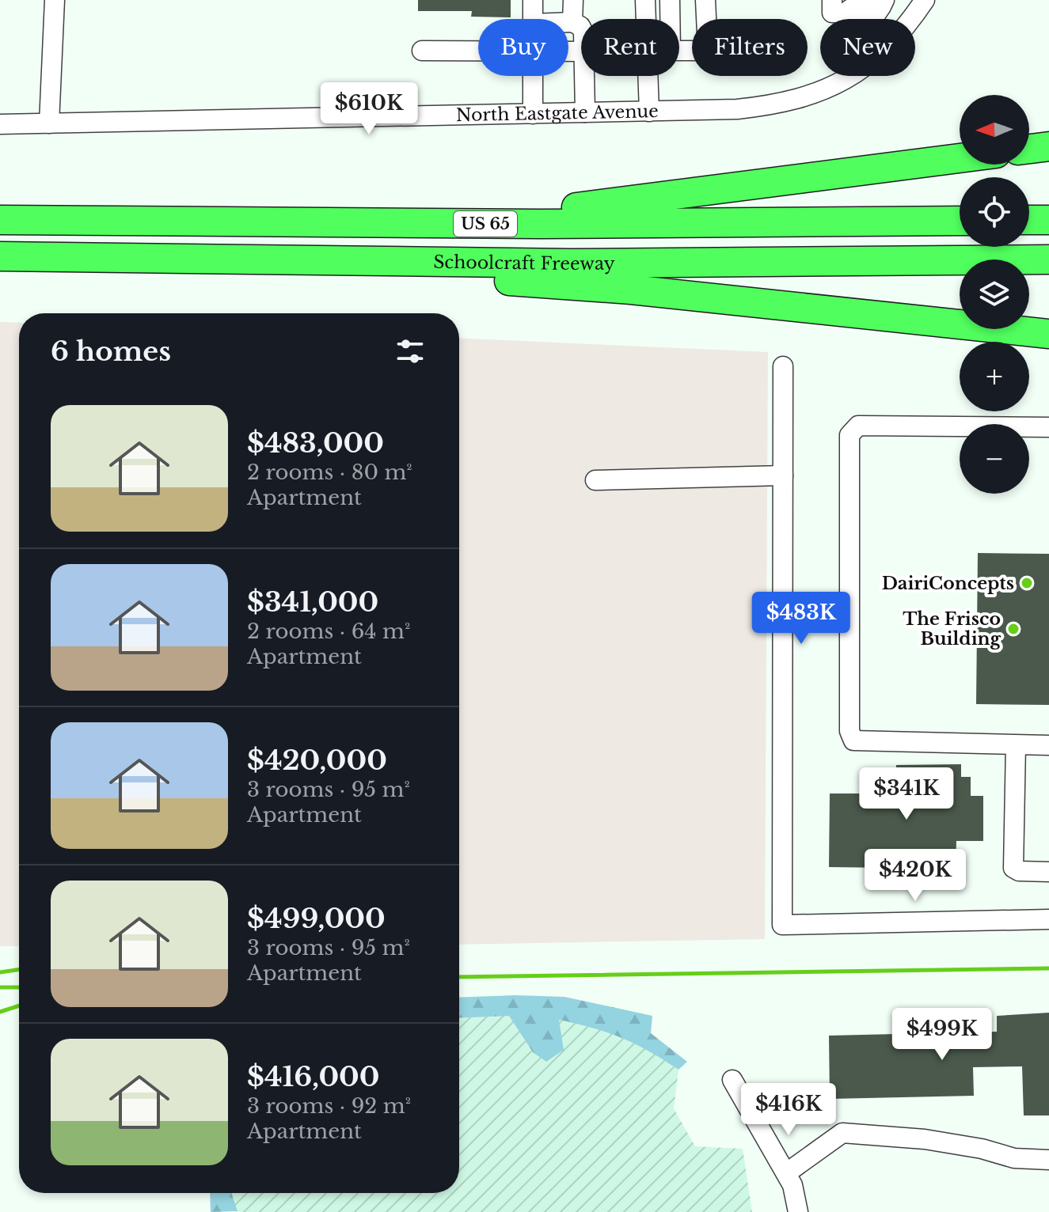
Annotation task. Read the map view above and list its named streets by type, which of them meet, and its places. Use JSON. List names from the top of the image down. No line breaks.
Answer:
{"streets":{"highway":["US 65","Schoolcraft Freeway"],"street":["North Eastgate Avenue"]},"places":["DairiConcepts","The Frisco Building"],"north":"left","page":{"chip":["Buy","Rent","Filters","New"],"price":["$610K","$483K","$341K","$420K","$499K","$416K"],"map_buttons":["+","−"],"heading":"6 homes","list":[{"name":"$483,000","note":"2 rooms · 80 m² · Apartment"},{"name":"$341,000","note":"2 rooms · 64 m² · Apartment"},{"name":"$420,000","note":"3 rooms · 95 m² · Apartment"},{"name":"$499,000","note":"3 rooms · 95 m² · Apartment"},{"name":"$416,000","note":"3 rooms · 92 m² · Apartment"}]}}
